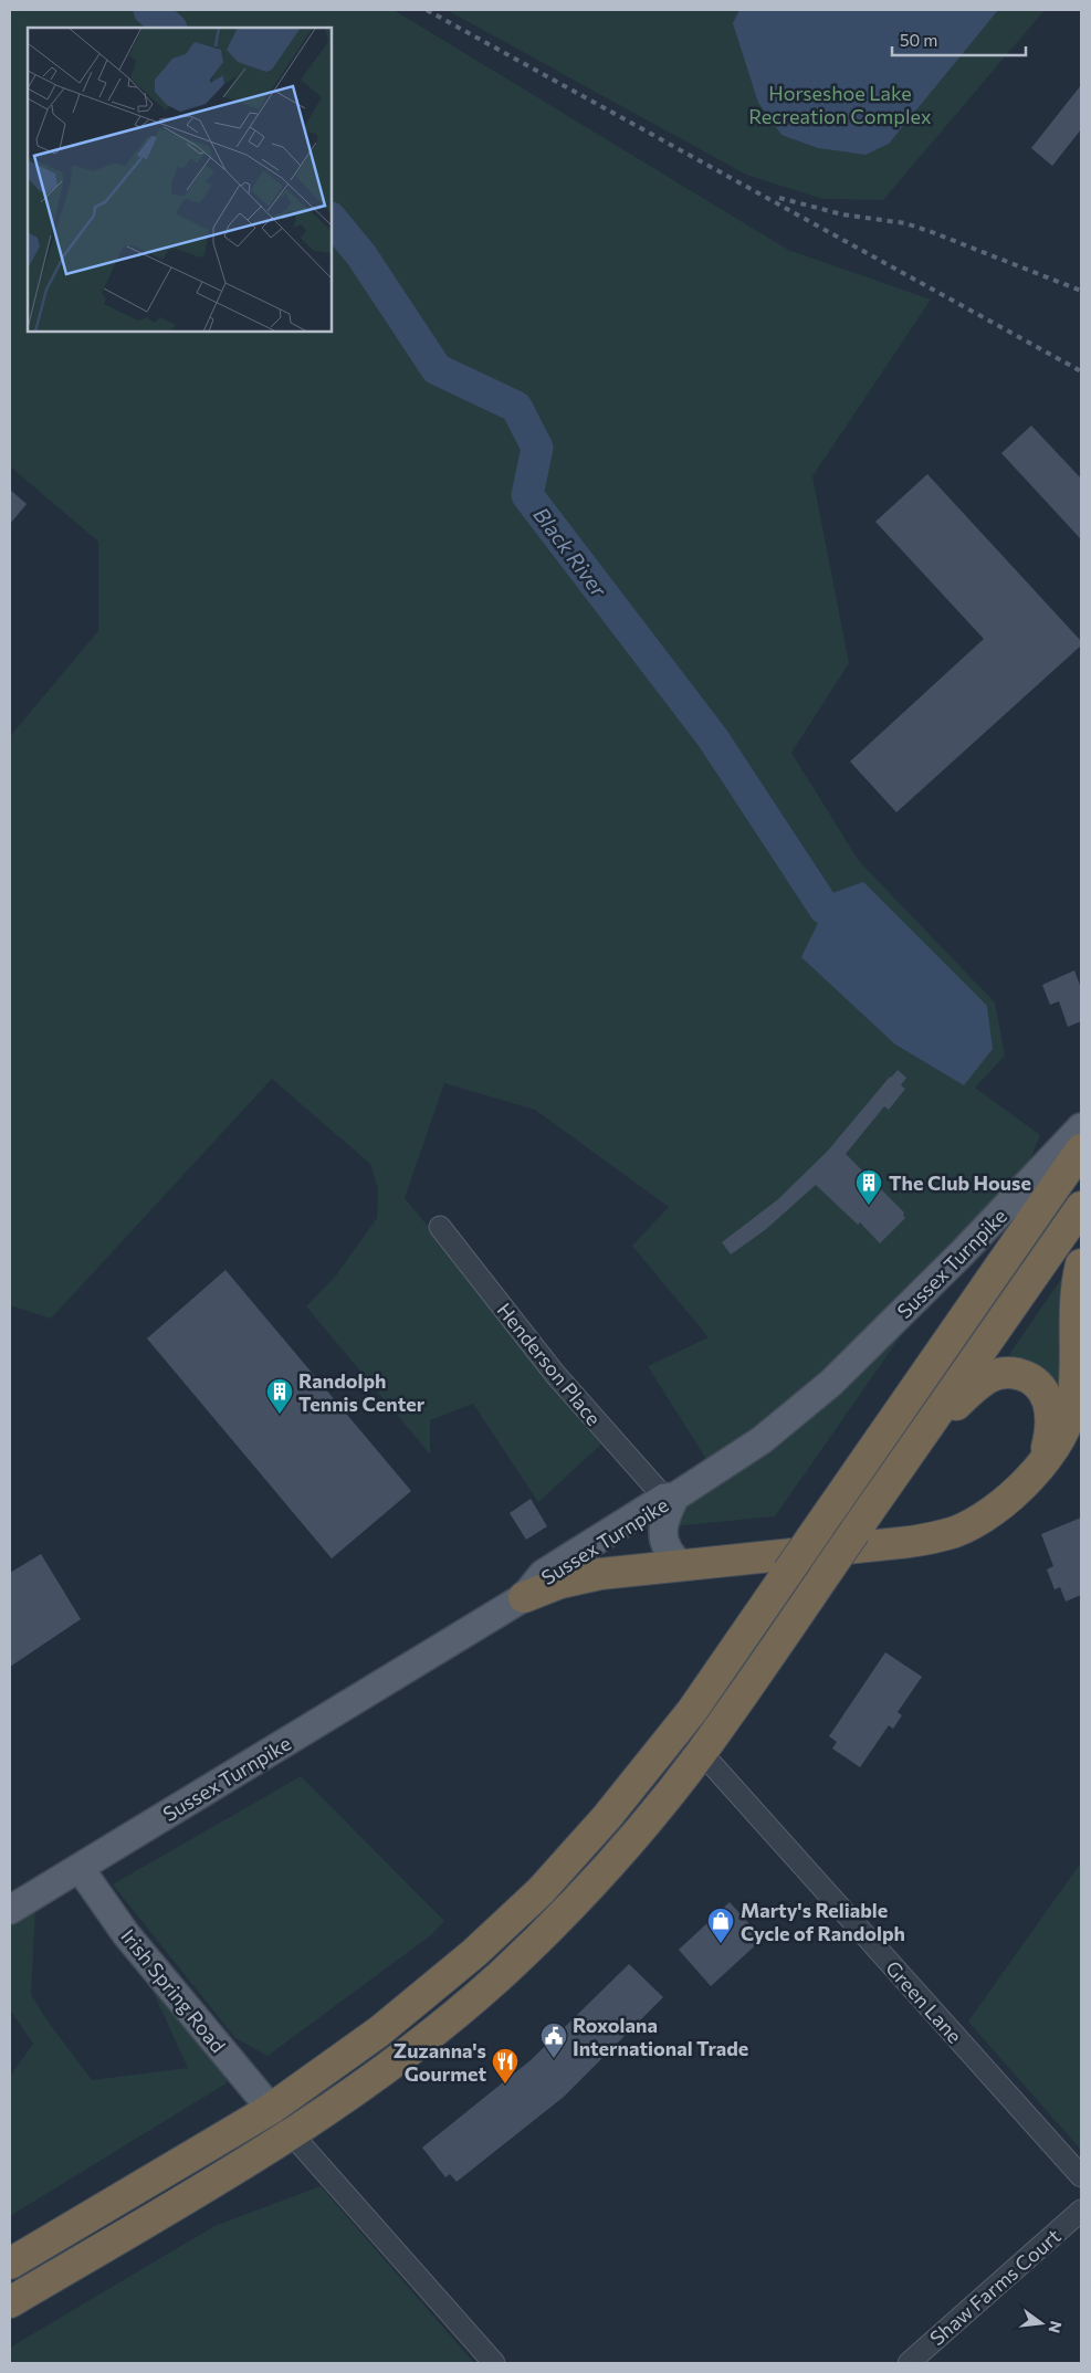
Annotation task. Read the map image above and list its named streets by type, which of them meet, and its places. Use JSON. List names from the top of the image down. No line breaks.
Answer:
{"streets":{"main road":["Sussex Turnpike","Irish Spring Road"],"street":["Henderson Place","Green Lane","Shaw Farms Court"]},"crossings":[["Sussex Turnpike","Henderson Place"],["Sussex Turnpike","Irish Spring Road"]],"water":["Black River"],"parks":["Horseshoe Lake Recreation Complex"],"places":{"building":["The Club House","Randolph Tennis Center"],"shop":["Marty's Reliable Cycle of Randolph"],"public building":["Roxolana International Trade"],"restaurant":["Zuzanna's Gourmet"]},"scale_bar":"50 m","north":"right"}
